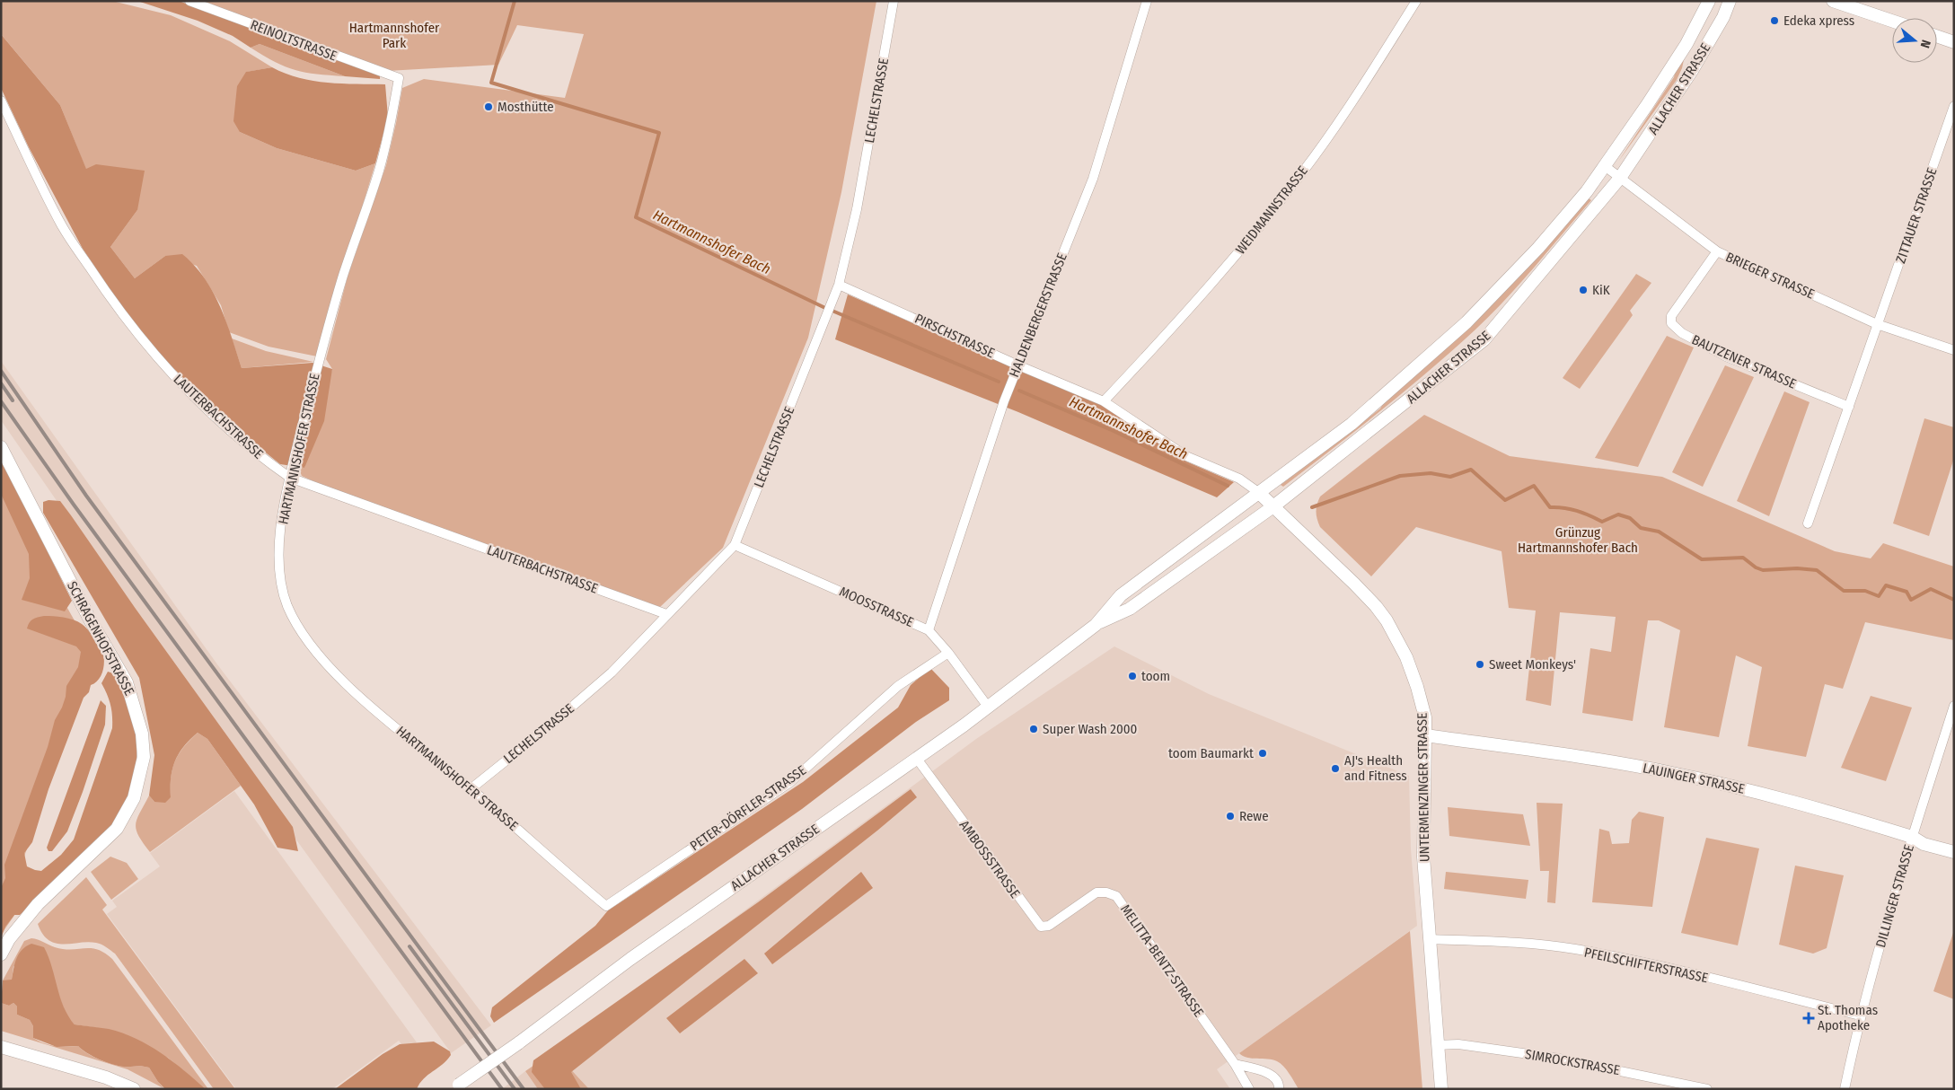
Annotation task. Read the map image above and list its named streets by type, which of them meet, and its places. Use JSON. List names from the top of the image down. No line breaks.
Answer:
{"streets":{"main road":["ALLACHER STRASSE","SCHRAGENHOFSTRASSE","LAUINGER STRASSE","UNTERMENZINGER STRASSE"],"street":["REINOLTSTRASSE","LECHELSTRASSE","WEIDMANNSTRASSE","ZITTAUER STRASSE","BRIEGER STRASSE","HALDENBERGERSTRASSE","PIRSCHSTRASSE","BAUTZENER STRASSE","LAUTERBACHSTRASSE","HARTMANNSHOFER STRASSE","MOOSSTRASSE","PETER-DÖRFLER-STRASSE","AMBOSSSTRASSE","DILLINGER STRASSE","MELITTA-BENTZ-STRASSE","PFEILSCHIFTERSTRASSE","SIMROCKSTRASSE"]},"crossings":[["REINOLTSTRASSE","HARTMANNSHOFER STRASSE"],["ALLACHER STRASSE","BRIEGER STRASSE"],["ALLACHER STRASSE","PIRSCHSTRASSE"],["ALLACHER STRASSE","MOOSSTRASSE"],["ALLACHER STRASSE","UNTERMENZINGER STRASSE"],["ALLACHER STRASSE","AMBOSSSTRASSE"],["LECHELSTRASSE","PIRSCHSTRASSE"],["LECHELSTRASSE","LAUTERBACHSTRASSE"],["LECHELSTRASSE","HARTMANNSHOFER STRASSE"],["LECHELSTRASSE","MOOSSTRASSE"],["WEIDMANNSTRASSE","PIRSCHSTRASSE"],["ZITTAUER STRASSE","BRIEGER STRASSE"],["BRIEGER STRASSE","BAUTZENER STRASSE"],["HALDENBERGERSTRASSE","PIRSCHSTRASSE"],["HALDENBERGERSTRASSE","MOOSSTRASSE"],["PIRSCHSTRASSE","UNTERMENZINGER STRASSE"],["LAUTERBACHSTRASSE","HARTMANNSHOFER STRASSE"],["HARTMANNSHOFER STRASSE","PETER-DÖRFLER-STRASSE"],["MOOSSTRASSE","PETER-DÖRFLER-STRASSE"],["LAUINGER STRASSE","UNTERMENZINGER STRASSE"],["LAUINGER STRASSE","DILLINGER STRASSE"],["UNTERMENZINGER STRASSE","PFEILSCHIFTERSTRASSE"],["UNTERMENZINGER STRASSE","SIMROCKSTRASSE"],["AMBOSSSTRASSE","MELITTA-BENTZ-STRASSE"],["DILLINGER STRASSE","PFEILSCHIFTERSTRASSE"]],"water":["Hartmannshofer Bach"],"parks":["Hartmannshofer Park","Grünzug Hartmannshofer Bach"],"places":{"other":["Edeka xpress","Mosthütte","KiK","Sweet Monkeys'","toom","Super Wash 2000","toom Baumarkt","AJ's Health and Fitness","Rewe"],"health":["St. Thomas Apotheke"]},"north":"right"}
